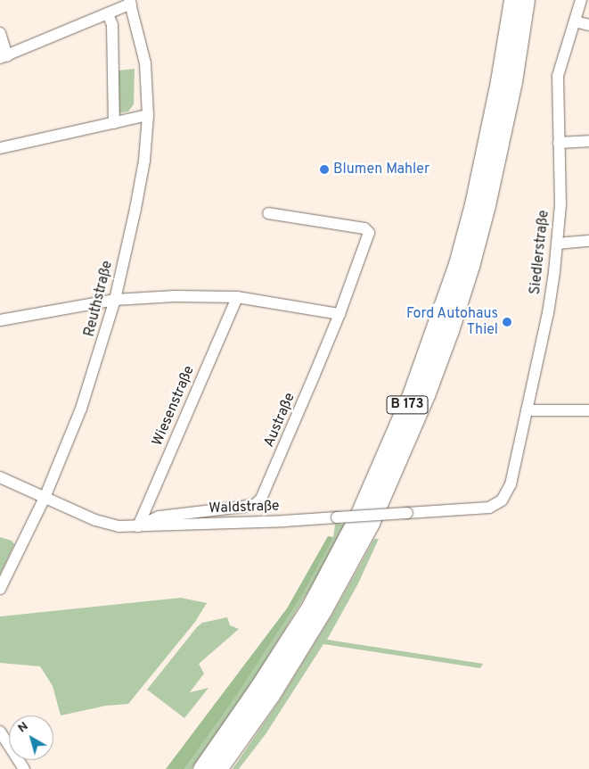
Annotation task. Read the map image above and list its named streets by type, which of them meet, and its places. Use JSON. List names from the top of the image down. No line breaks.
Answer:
{"streets":{"highway":["B 173"],"street":["Siedlerstraße","Reuthstraße","Wiesenstraße","Austraße","Waldstraße"]},"crossings":[["Siedlerstraße","Waldstraße"],["Reuthstraße","Waldstraße"],["Wiesenstraße","Austraße"],["Wiesenstraße","Waldstraße"],["Austraße","Waldstraße"]],"places":["Blumen Mahler","Ford Autohaus Thiel"],"north":"top left"}
